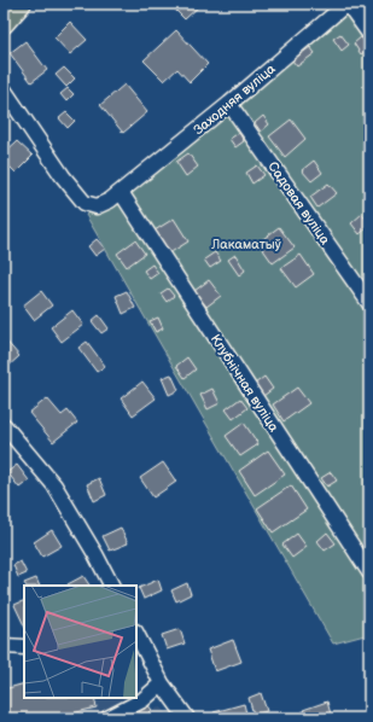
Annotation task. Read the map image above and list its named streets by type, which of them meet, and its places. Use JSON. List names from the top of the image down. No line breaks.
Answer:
{"streets":{"street":["Заходняя вуліца","Садовая вуліца","Клубнічная вуліца"]},"crossings":[["Заходняя вуліца","Садовая вуліца"],["Заходняя вуліца","Клубнічная вуліца"]],"parks":["Лакаматыў"]}
